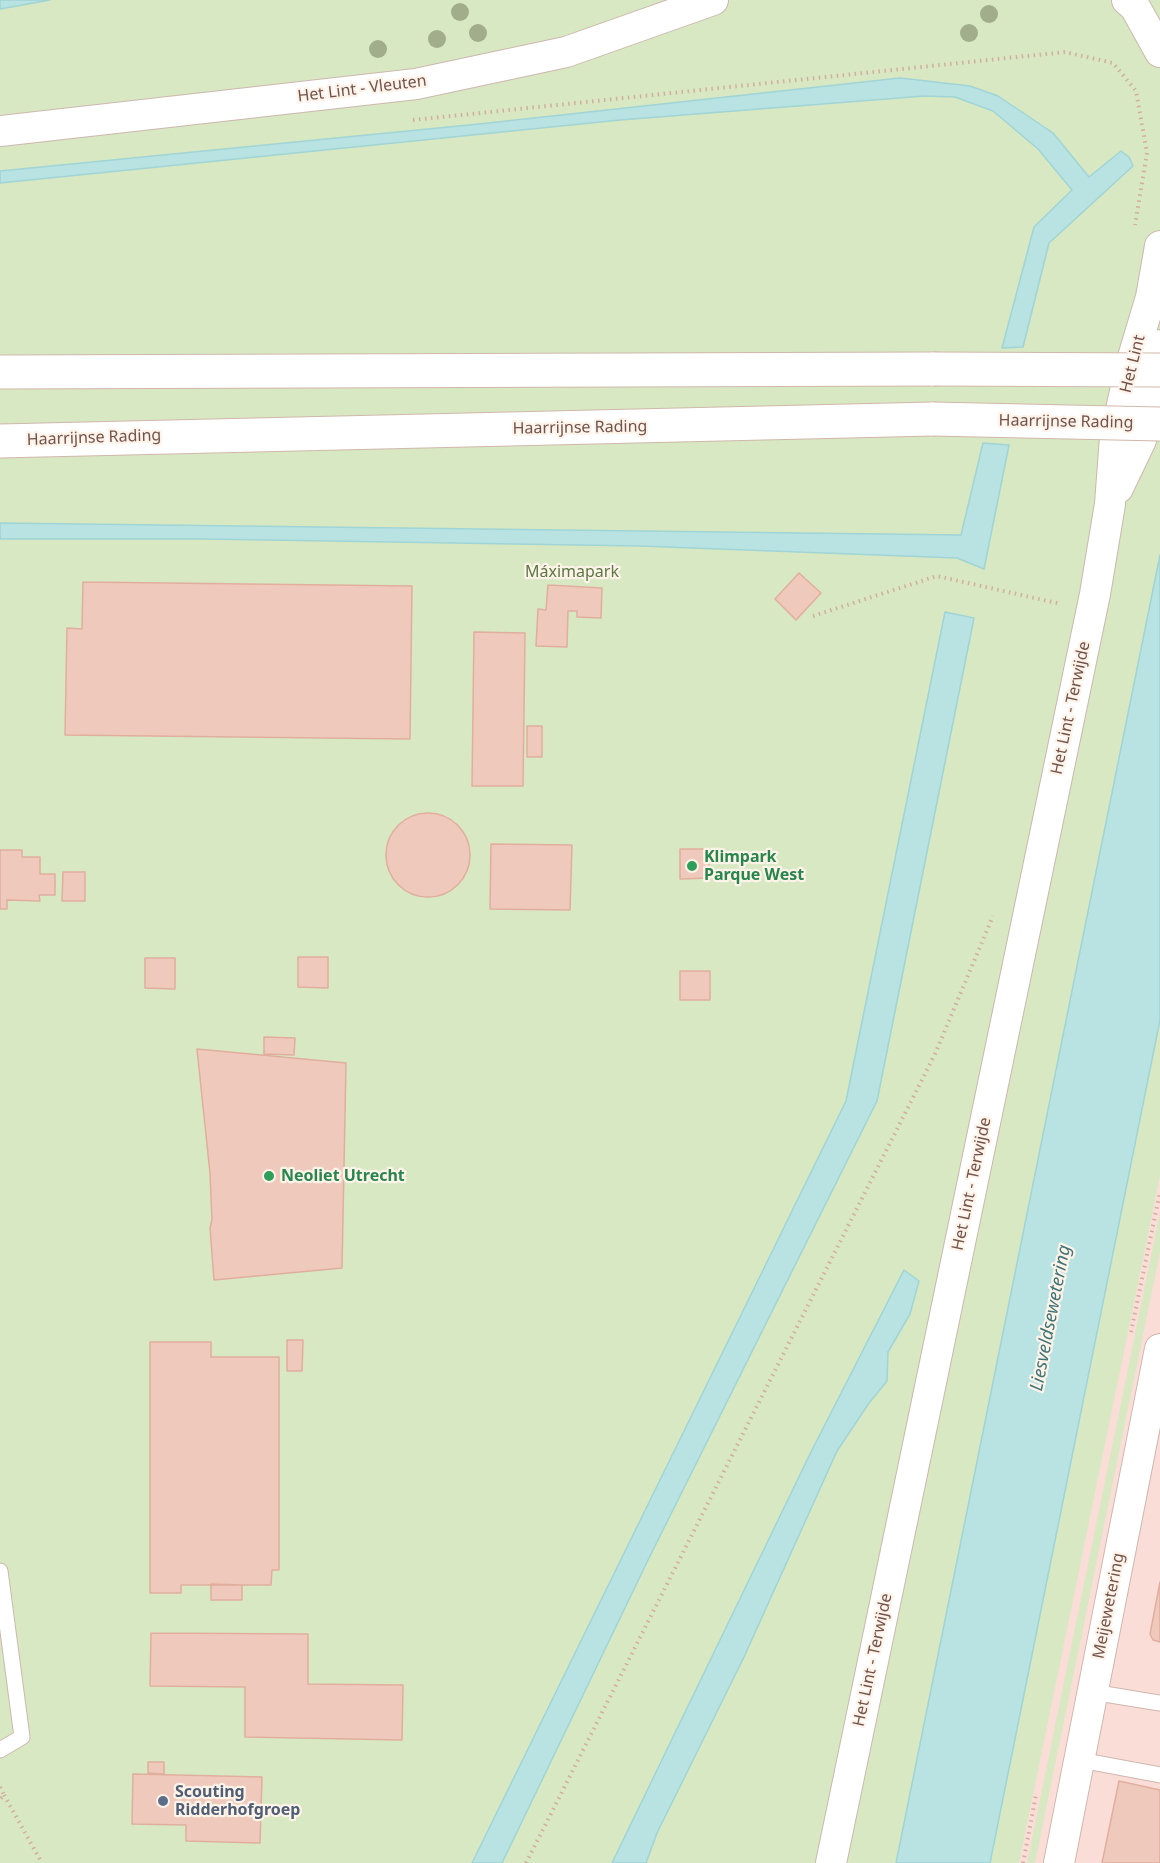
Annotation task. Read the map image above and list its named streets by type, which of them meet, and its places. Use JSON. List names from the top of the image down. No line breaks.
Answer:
{"streets":{"main road":["Haarrijnse Rading"],"street":["Het Lint - Vleuten","Het Lint","Het Lint - Terwijde","Meijewetering"]},"crossings":[["Het Lint","Het Lint - Terwijde"]],"water":["Liesveldsewetering"],"parks":["Máximapark"],"places":["Klimpark Parque West","Neoliet Utrecht","Scouting Ridderhofgroep"]}
